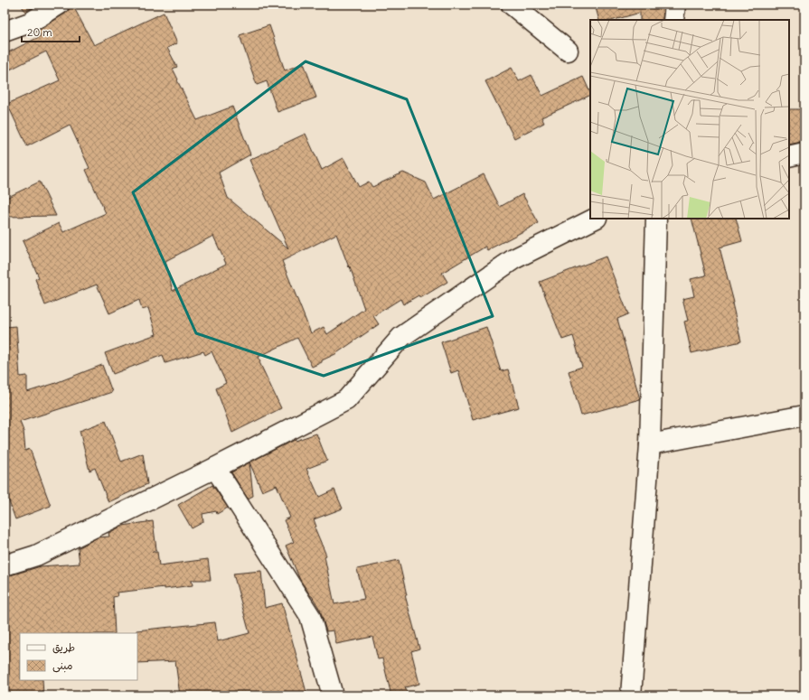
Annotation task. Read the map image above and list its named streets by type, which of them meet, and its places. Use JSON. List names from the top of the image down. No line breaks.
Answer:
{"legend":["طريق","مبنى"],"scale_bar":"20 m"}
